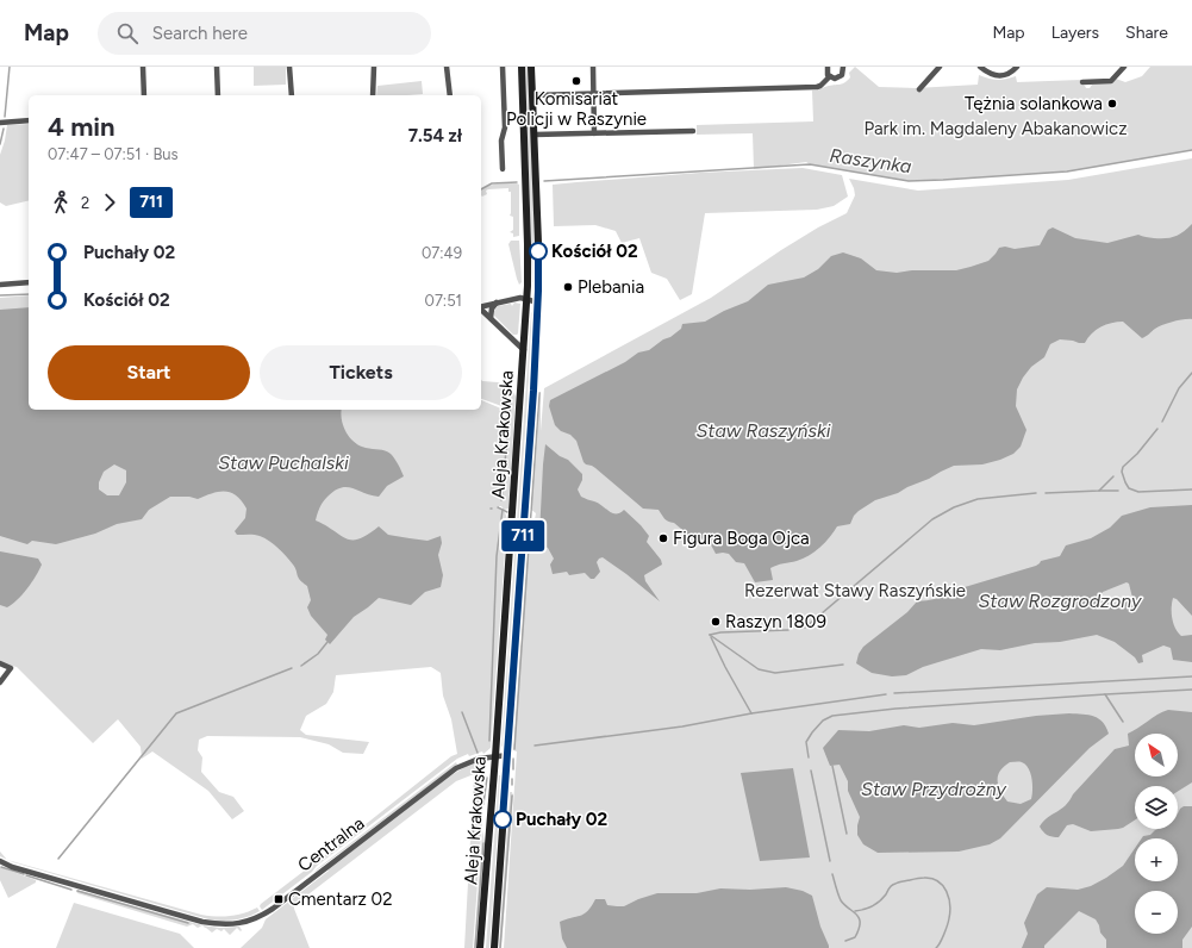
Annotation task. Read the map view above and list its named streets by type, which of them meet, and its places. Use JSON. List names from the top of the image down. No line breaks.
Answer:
{"streets":{"main road":["Aleja Krakowska"],"street":["Centralna"]},"crossings":[["Aleja Krakowska","Centralna"]],"water":["Raszynka","Staw Raszyński","Staw Puchalski","Staw Rozgrodzony","Staw Przydrożny"],"parks":["Park im. Magdaleny Abakanowicz","Rezerwat Stawy Raszyńskie"],"places":{"other":["Komisariat Policji w Raszynie","Tężnia solankowa","Kościół 02","Plebania","Figura Boga Ojca","Raszyn 1809","Puchały 02"],"transit":["Cmentarz 02"]},"lines":["bus line 711"],"north":"top left","page":{"header":"Map","search":"Search here","nav":["Map","Layers","Share"],"on_map":"711","heading":["4 min","07:47 – 07:51 · Bus","7.54 zł"],"legs":["2","711"],"list":[{"name":"Puchały 02","value":"07:49"},{"name":"Kościół 02","value":"07:51"}],"buttons":["Start","Tickets"],"map_buttons":["+","−"]}}
